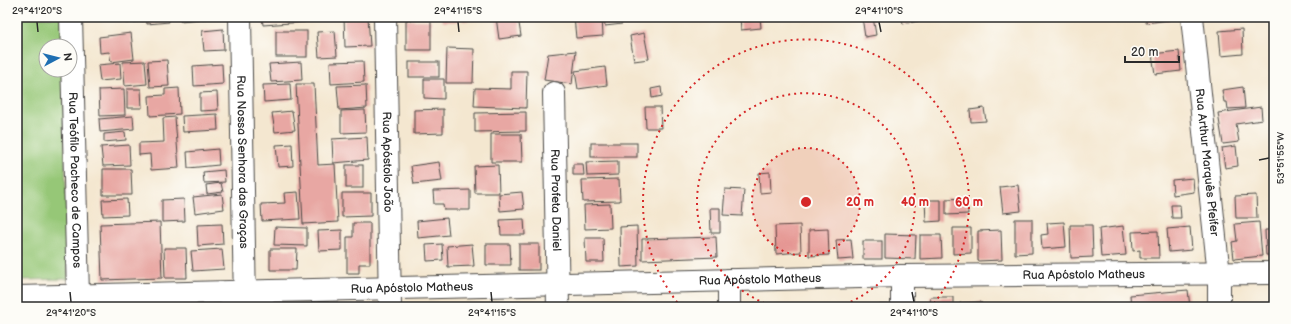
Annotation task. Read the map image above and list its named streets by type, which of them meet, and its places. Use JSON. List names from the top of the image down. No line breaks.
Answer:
{"streets":{"street":["Rua Nossa Senhora das Graças","Rua Apóstolo João","Rua Arthur Marquês Pfeifer","Rua Teófilo Pacheco de Campos","Rua Profeta Daniel","Rua Apóstolo Matheus"]},"crossings":[["Rua Nossa Senhora das Graças","Rua Apóstolo Matheus"],["Rua Apóstolo João","Rua Apóstolo Matheus"],["Rua Arthur Marquês Pfeifer","Rua Apóstolo Matheus"],["Rua Teófilo Pacheco de Campos","Rua Apóstolo Matheus"],["Rua Profeta Daniel","Rua Apóstolo Matheus"]],"scale_bar":"20 m","north":"right","coordinates":["29°41'20\"S","29°41'15\"S","29°41'10\"S","53°51'55\"W"],"rings":["20 m","40 m","60 m"]}
